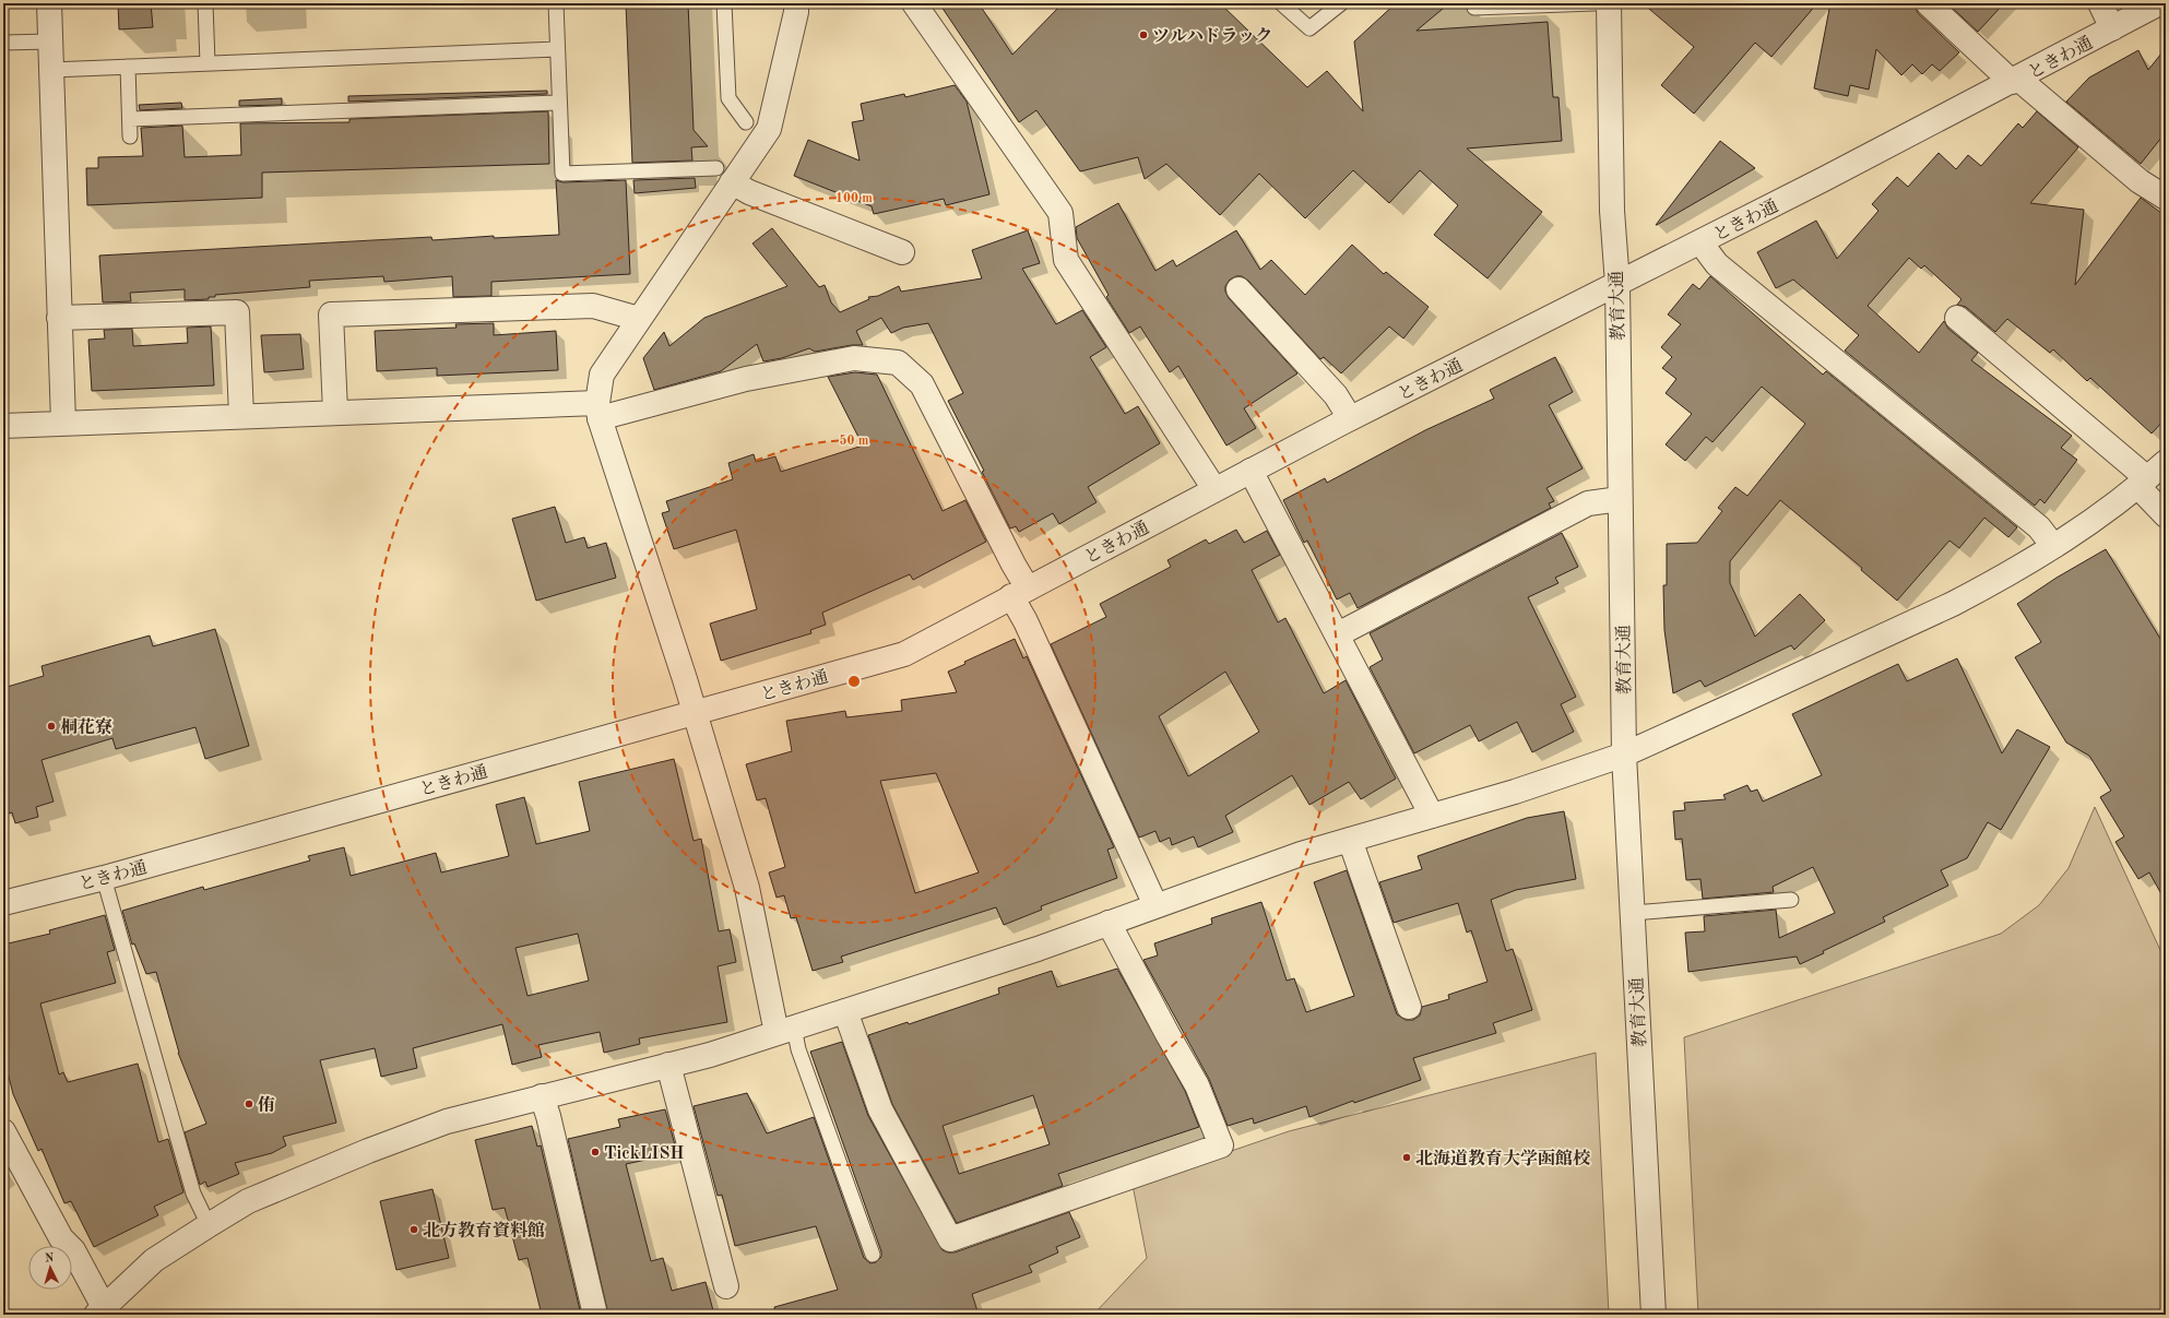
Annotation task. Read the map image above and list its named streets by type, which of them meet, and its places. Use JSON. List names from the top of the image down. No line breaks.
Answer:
{"streets":{"street":["ときわ通","教育大通"]},"crossings":[["ときわ通","教育大通"]],"places":["ツルハドラック","桐花寮","侑","TickLISH","北海道教育大学函館校","北方教育資料館"],"north":"top","rings":["100 m","50 m"]}
